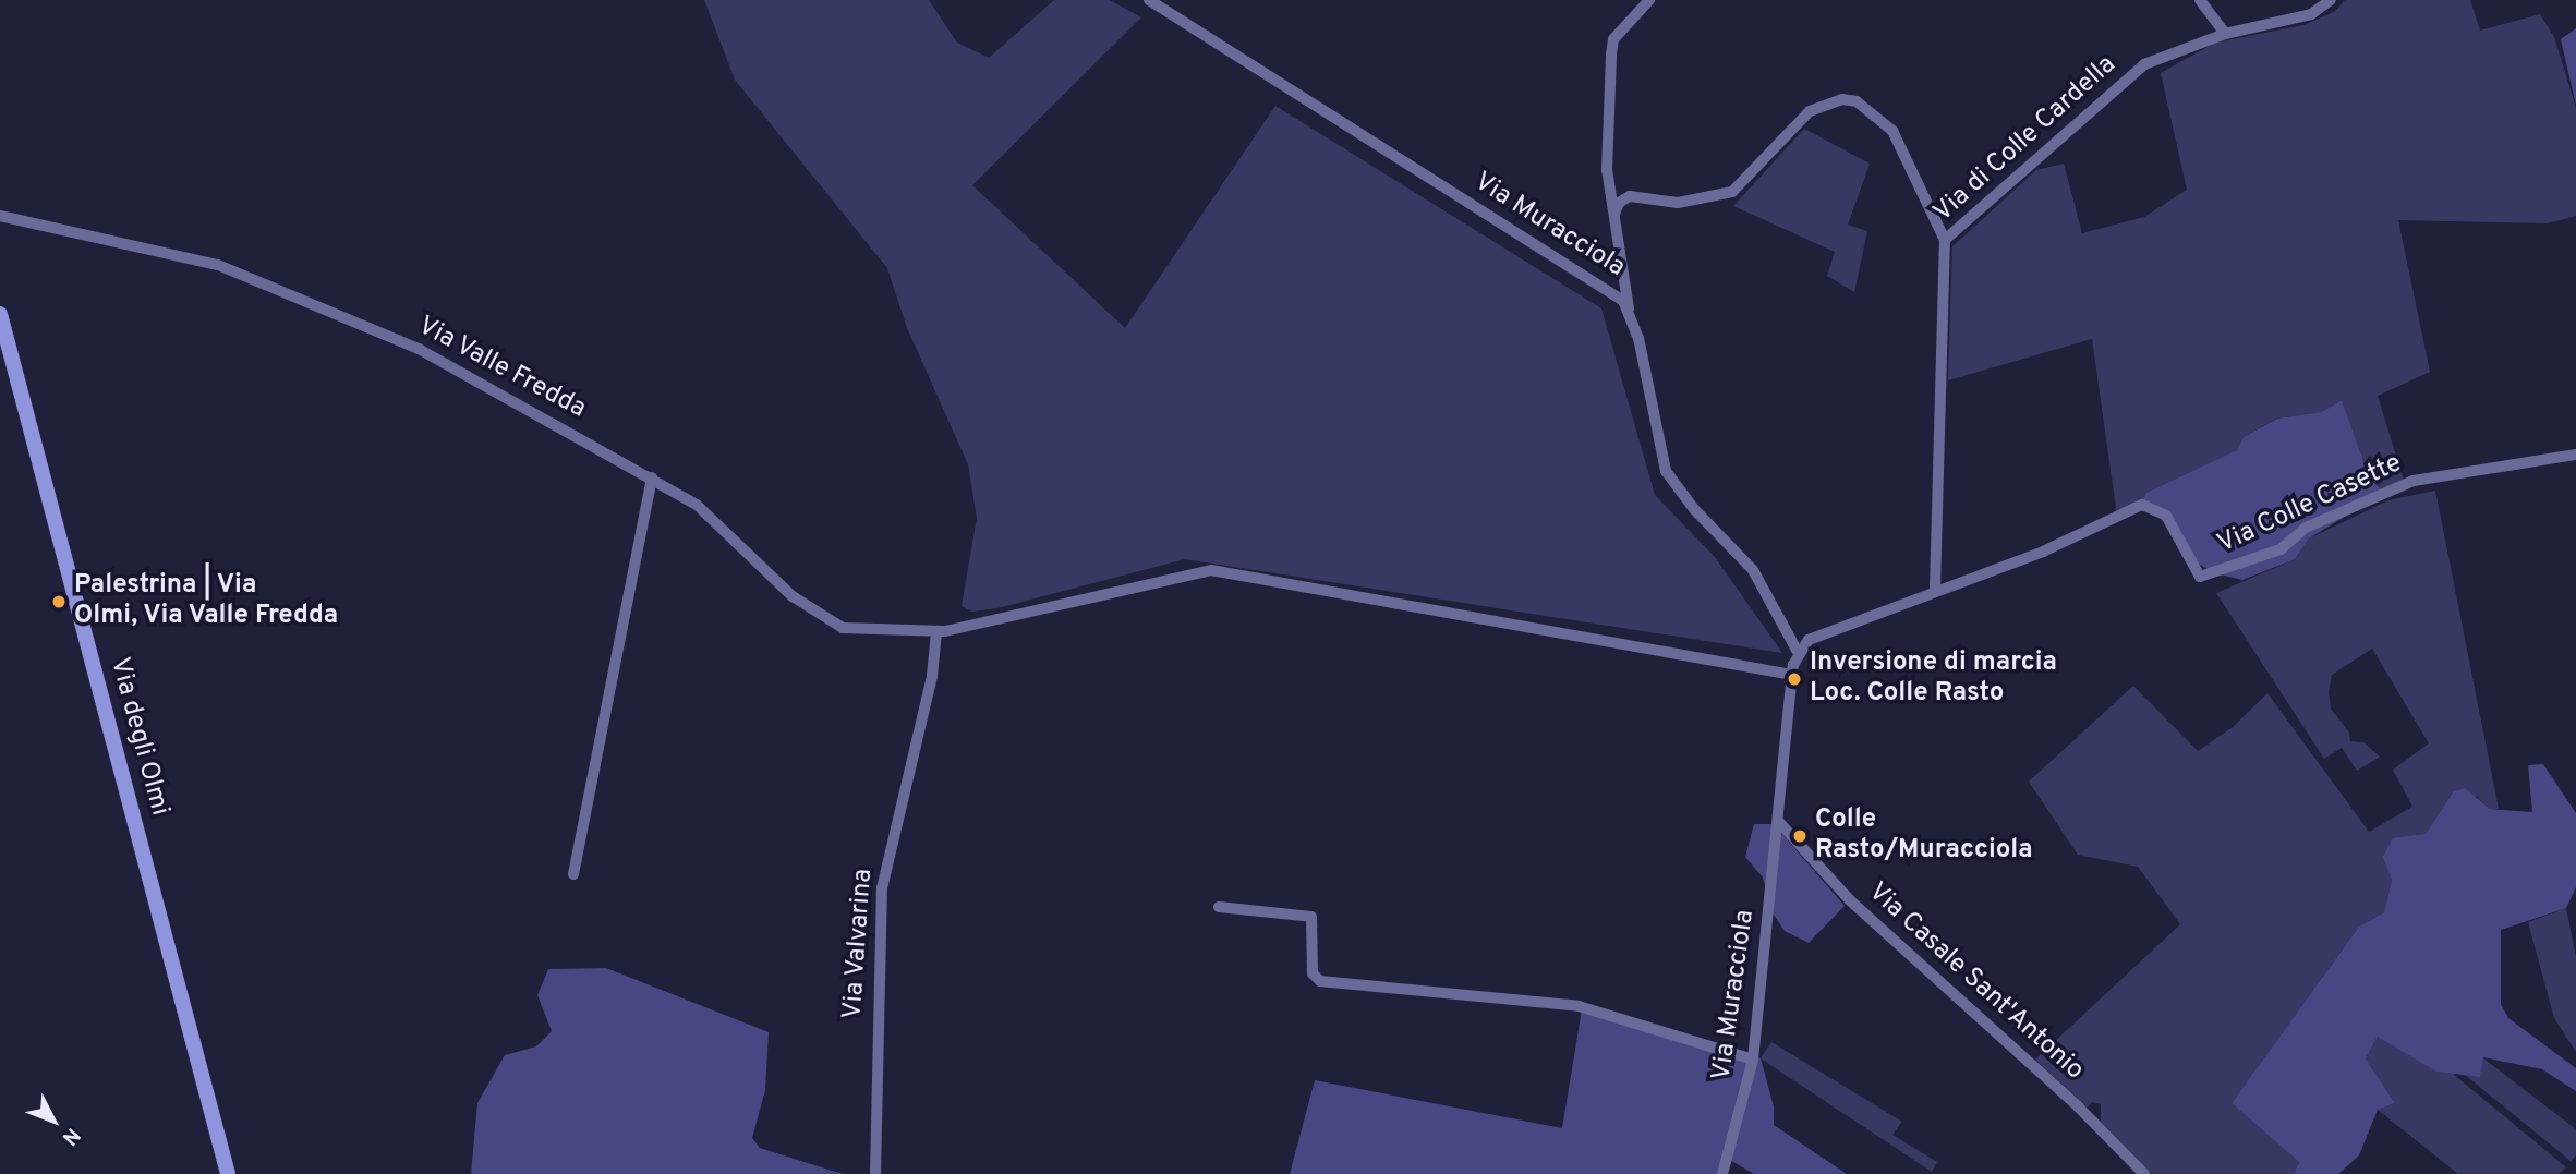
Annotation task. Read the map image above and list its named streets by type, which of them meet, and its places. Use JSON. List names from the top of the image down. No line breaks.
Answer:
{"streets":{"street":["Via di Colle Cardella","Via Muracciola","Via Valle Fredda","Via Colle Casette","Via degli Olmi","Via Valvarina","Via Casale Sant'Antonio"]},"crossings":[["Via di Colle Cardella","Via Colle Casette"],["Via Muracciola","Via Valle Fredda"],["Via Muracciola","Via Casale Sant'Antonio"],["Via Valle Fredda","Via Valvarina"]],"places":["Palestrina | Via Olmi, Via Valle Fredda","Inversione di marcia Loc. Colle Rasto","Colle Rasto/Muracciola"],"north":"bottom right"}
